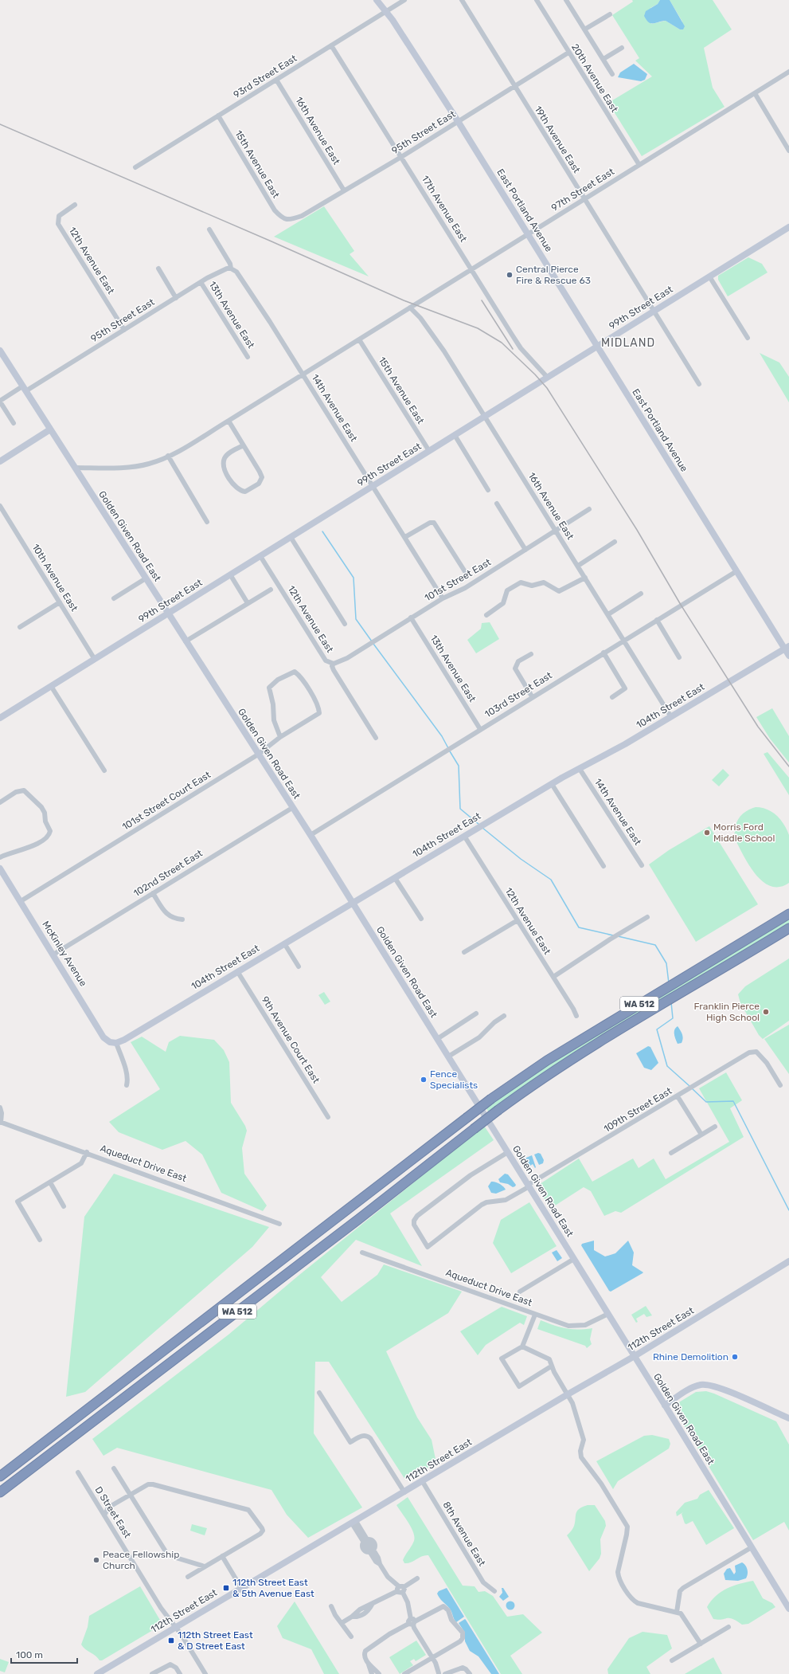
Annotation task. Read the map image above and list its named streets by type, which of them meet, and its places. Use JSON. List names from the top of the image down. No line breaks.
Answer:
{"streets":{"highway":["WA 512"],"street":["93rd Street East","20th Avenue East","16th Avenue East","95th Street East","19th Avenue East","15th Avenue East","97th Street East","17th Avenue East","East Portland Avenue","12th Avenue East","99th Street East","13th Avenue East","14th Avenue East","Golden Given Road East","10th Avenue East","101st Street East","103rd Street East","104th Street East","101st Street Court East","102nd Street East","McKinley Avenue","9th Avenue Court East","109th Street East","Aqueduct Drive East","112th Street East","D Street East","8th Avenue East"]},"crossings":[["93rd Street East","16th Avenue East"],["93rd Street East","15th Avenue East"],["93rd Street East","17th Avenue East"],["93rd Street East","East Portland Avenue"],["20th Avenue East","95th Street East"],["20th Avenue East","97th Street East"],["16th Avenue East","95th Street East"],["16th Avenue East","97th Street East"],["16th Avenue East","99th Street East"],["16th Avenue East","101st Street East"],["16th Avenue East","103rd Street East"],["16th Avenue East","104th Street East"],["95th Street East","19th Avenue East"],["95th Street East","15th Avenue East"],["95th Street East","17th Avenue East"],["95th Street East","East Portland Avenue"],["95th Street East","12th Avenue East"],["95th Street East","13th Avenue East"],["95th Street East","14th Avenue East"],["95th Street East","Golden Given Road East"],["19th Avenue East","97th Street East"],["19th Avenue East","99th Street East"],["15th Avenue East","97th Street East"],["15th Avenue East","99th Street East"],["97th Street East","17th Avenue East"],["97th Street East","East Portland Avenue"],["97th Street East","14th Avenue East"],["97th Street East","Golden Given Road East"],["17th Avenue East","99th Street East"],["East Portland Avenue","99th Street East"],["East Portland Avenue","103rd Street East"],["East Portland Avenue","104th Street East"],["12th Avenue East","99th Street East"],["12th Avenue East","101st Street East"],["12th Avenue East","104th Street East"],["99th Street East","14th Avenue East"],["99th Street East","Golden Given Road East"],["99th Street East","10th Avenue East"],["13th Avenue East","101st Street East"],["13th Avenue East","103rd Street East"],["14th Avenue East","101st Street East"],["14th Avenue East","104th Street East"],["Golden Given Road East","103rd Street East"],["Golden Given Road East","104th Street East"],["Golden Given Road East","101st Street Court East"],["Golden Given Road East","102nd Street East"],["Golden Given Road East","109th Street East"],["Golden Given Road East","Aqueduct Drive East"],["Golden Given Road East","112th Street East"],["104th Street East","McKinley Avenue"],["104th Street East","9th Avenue Court East"],["101st Street Court East","McKinley Avenue"],["102nd Street East","McKinley Avenue"],["112th Street East","D Street East"],["112th Street East","8th Avenue East"]],"districts":["MIDLAND"],"places":{"other":["Central Pierce Fire & Rescue 63","Morris Ford Middle School","Franklin Pierce High School","Fence Specialists","Rhine Demolition","Peace Fellowship Church"],"transit":["112th Street East & 5th Avenue East","112th Street East & D Street East"]},"scale_bar":"100 m"}
